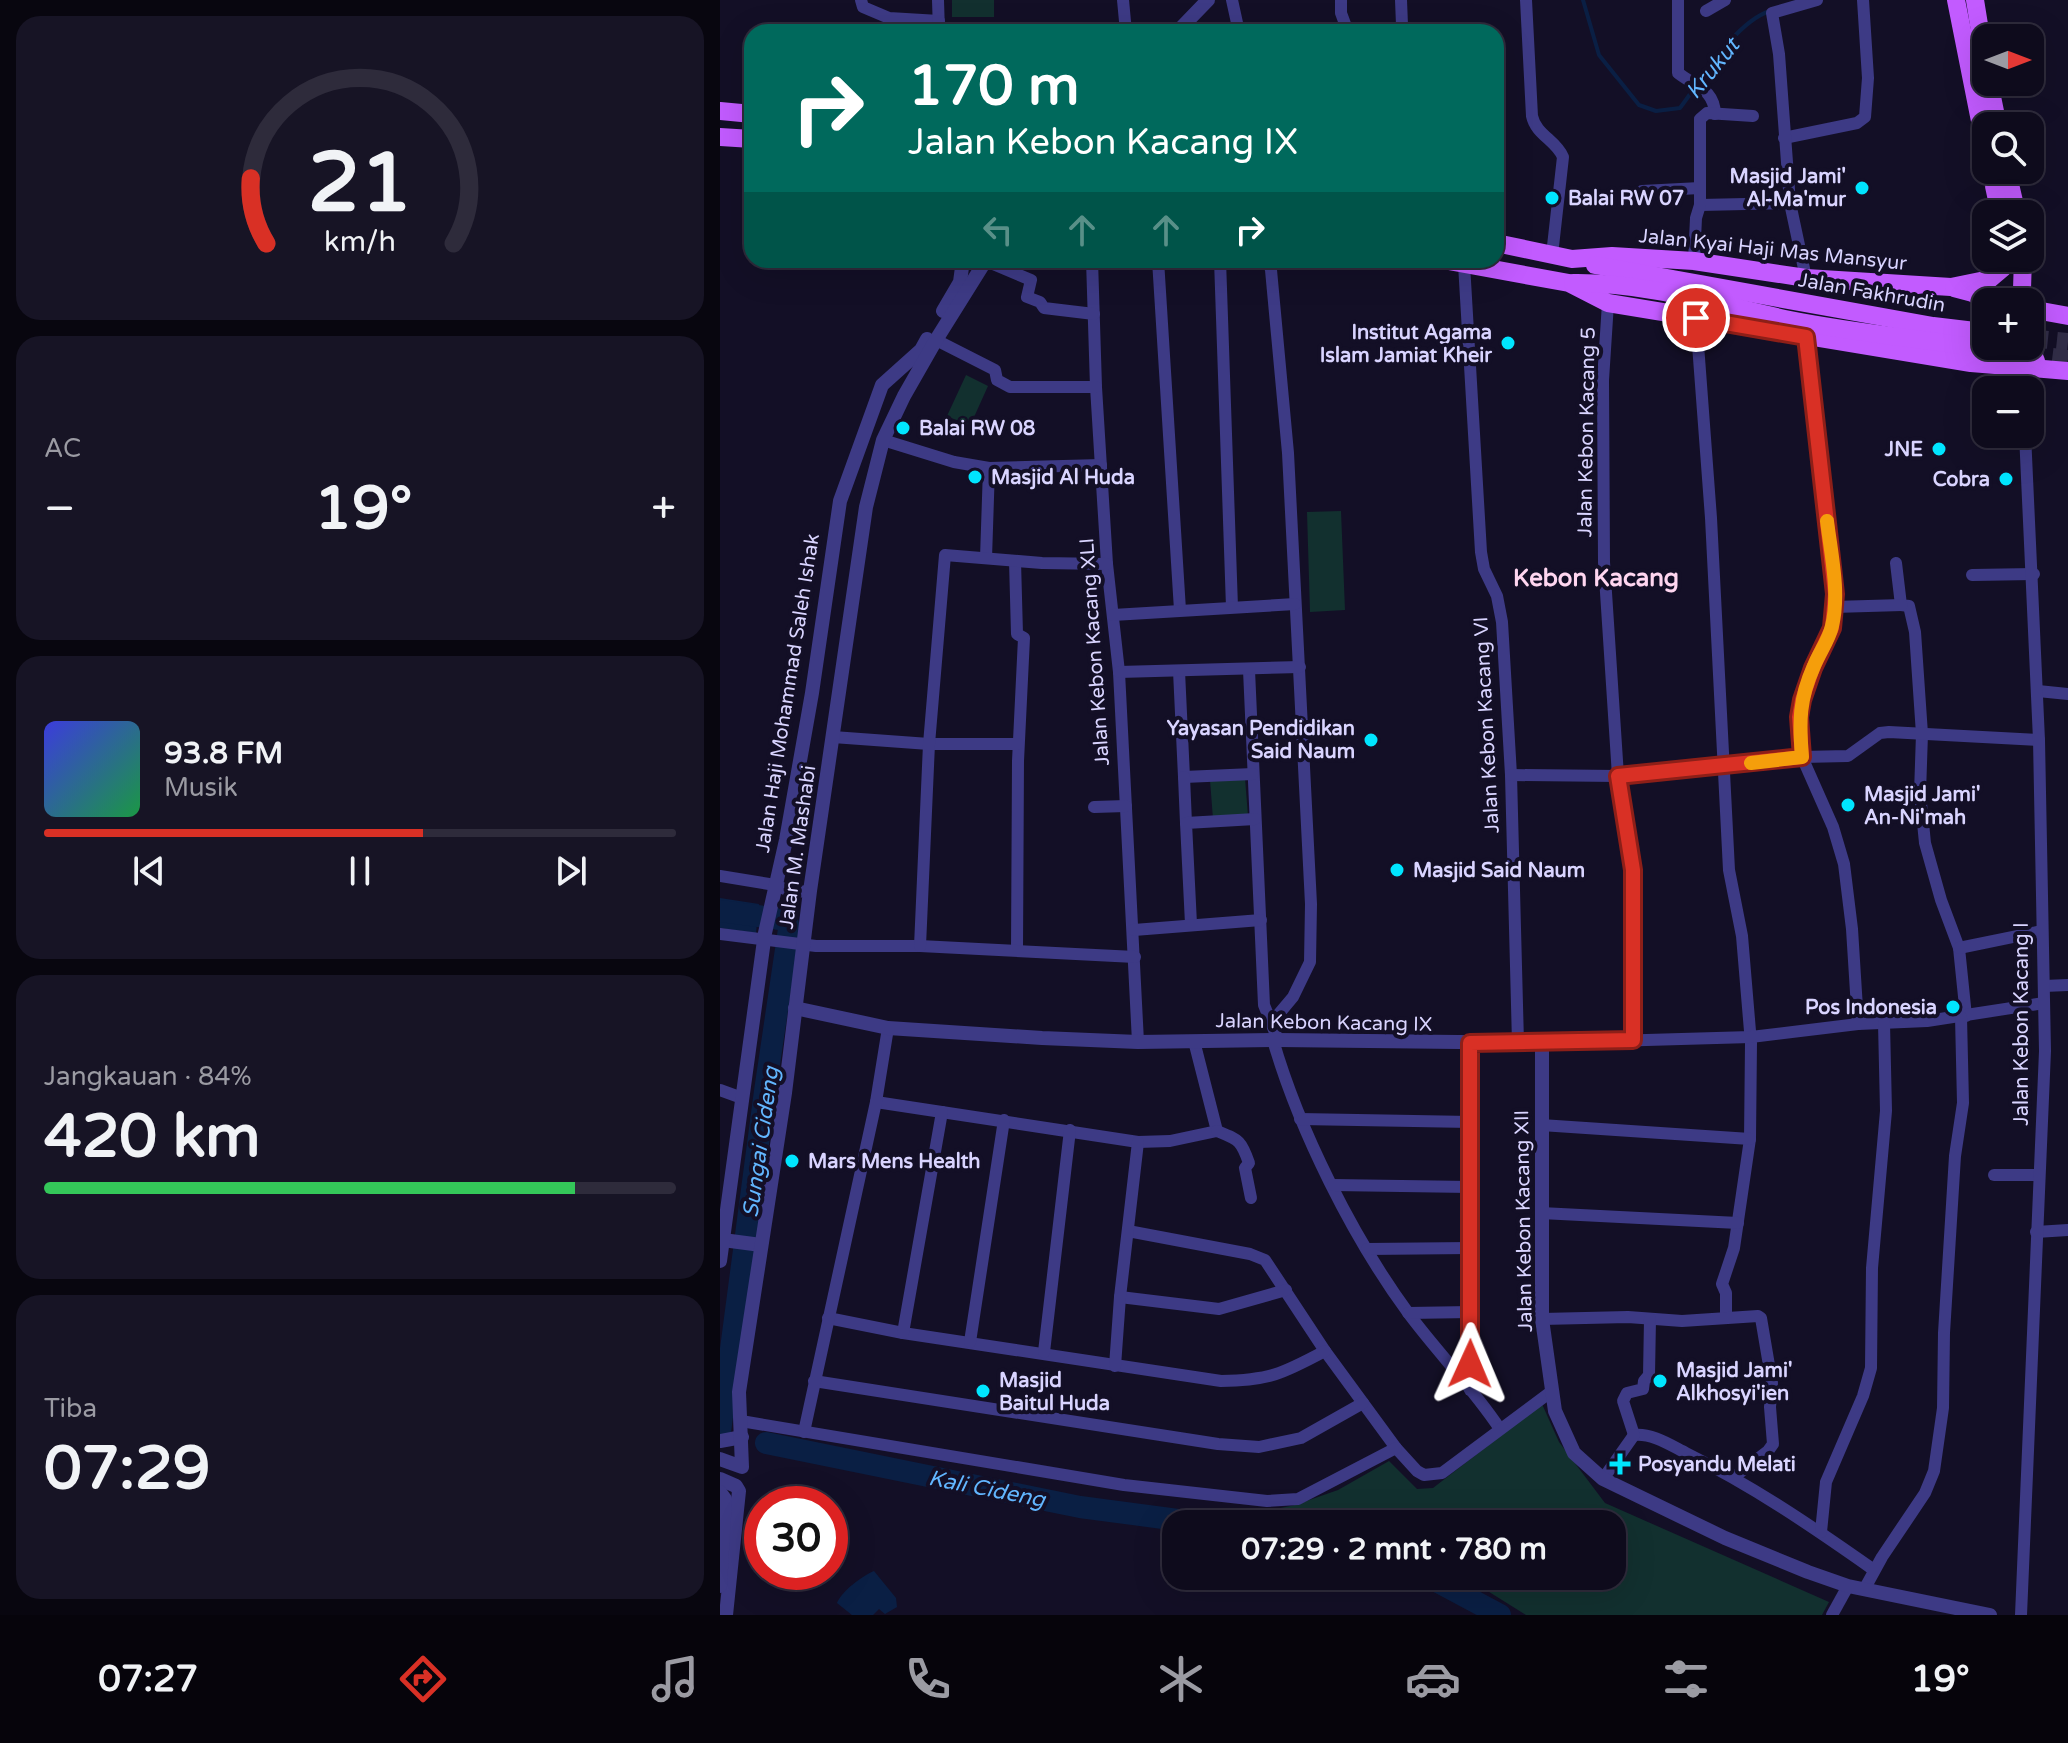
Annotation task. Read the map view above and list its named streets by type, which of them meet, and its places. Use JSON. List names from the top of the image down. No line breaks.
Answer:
{"streets":{"main road":["Jalan Kyai Haji Mas Mansyur","Jalan Fakhrudin"],"street":["Jalan Kebon Kacang 5","Jalan Kebon Kacang XLI","Jalan Haji Mohammad Saleh Ishak","Jalan Kebon Kacang VI","Jalan M. Mashabi","Jalan Kebon Kacang IX","Jalan Kebon Kacang I","Jalan Kebon Kacang XII"]},"crossings":[["Jalan Kyai Haji Mas Mansyur","Jalan Fakhrudin"],["Jalan Kebon Kacang 5","Jalan Kebon Kacang IX"],["Jalan Kebon Kacang XLI","Jalan Kebon Kacang IX"],["Jalan Kebon Kacang VI","Jalan Kebon Kacang IX"],["Jalan M. Mashabi","Jalan Kebon Kacang IX"],["Jalan Kebon Kacang IX","Jalan Kebon Kacang I"],["Jalan Kebon Kacang IX","Jalan Kebon Kacang XII"]],"districts":["Kebon Kacang"],"water":["Krukut","Sungai Cideng","Kali Cideng"],"places":{"other":["Masjid Jami' Al-Ma'mur","Balai RW 07","Institut Agama Islam Jamiat Kheir","Balai RW 08","JNE","Masjid Al Huda","Cobra","Yayasan Pendidikan Said Naum","Masjid Jami' An-Ni'mah","Masjid Said Naum","Pos Indonesia","Mars Mens Health","Masjid Jami' Alkhosyi'ien","Masjid Baitul Huda"],"health":["Posyandu Melati"]},"north":"right","page":{"map_buttons":["+","−"],"turn":["170 m","Jalan Kebon Kacang IX"],"tile":["AC",["Jangkauan · 84%","420 km"],["Tiba","07:29"]],"heat":["−","19°","+"],"song":["93.8 FM","Musik"],"limit":"30","trip":"07:29 · 2 mnt · 780 m","tabs":["07:27","19°"],"gauge":["21","km/h"]}}
